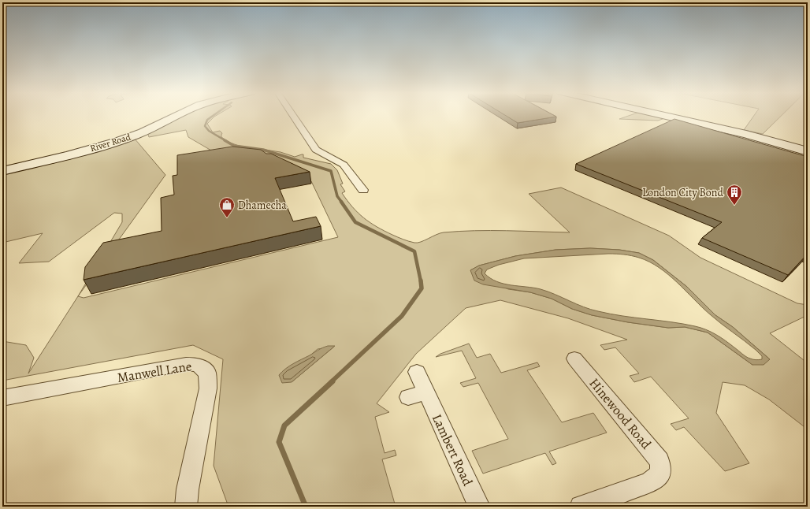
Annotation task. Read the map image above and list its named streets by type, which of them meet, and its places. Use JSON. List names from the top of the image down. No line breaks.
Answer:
{"streets":{"street":["River Road","Manwell Lane","Hinewood Road","Lambert Road"]},"places":{"building":["London City Bond"],"shop":["Dhamecha"]}}
